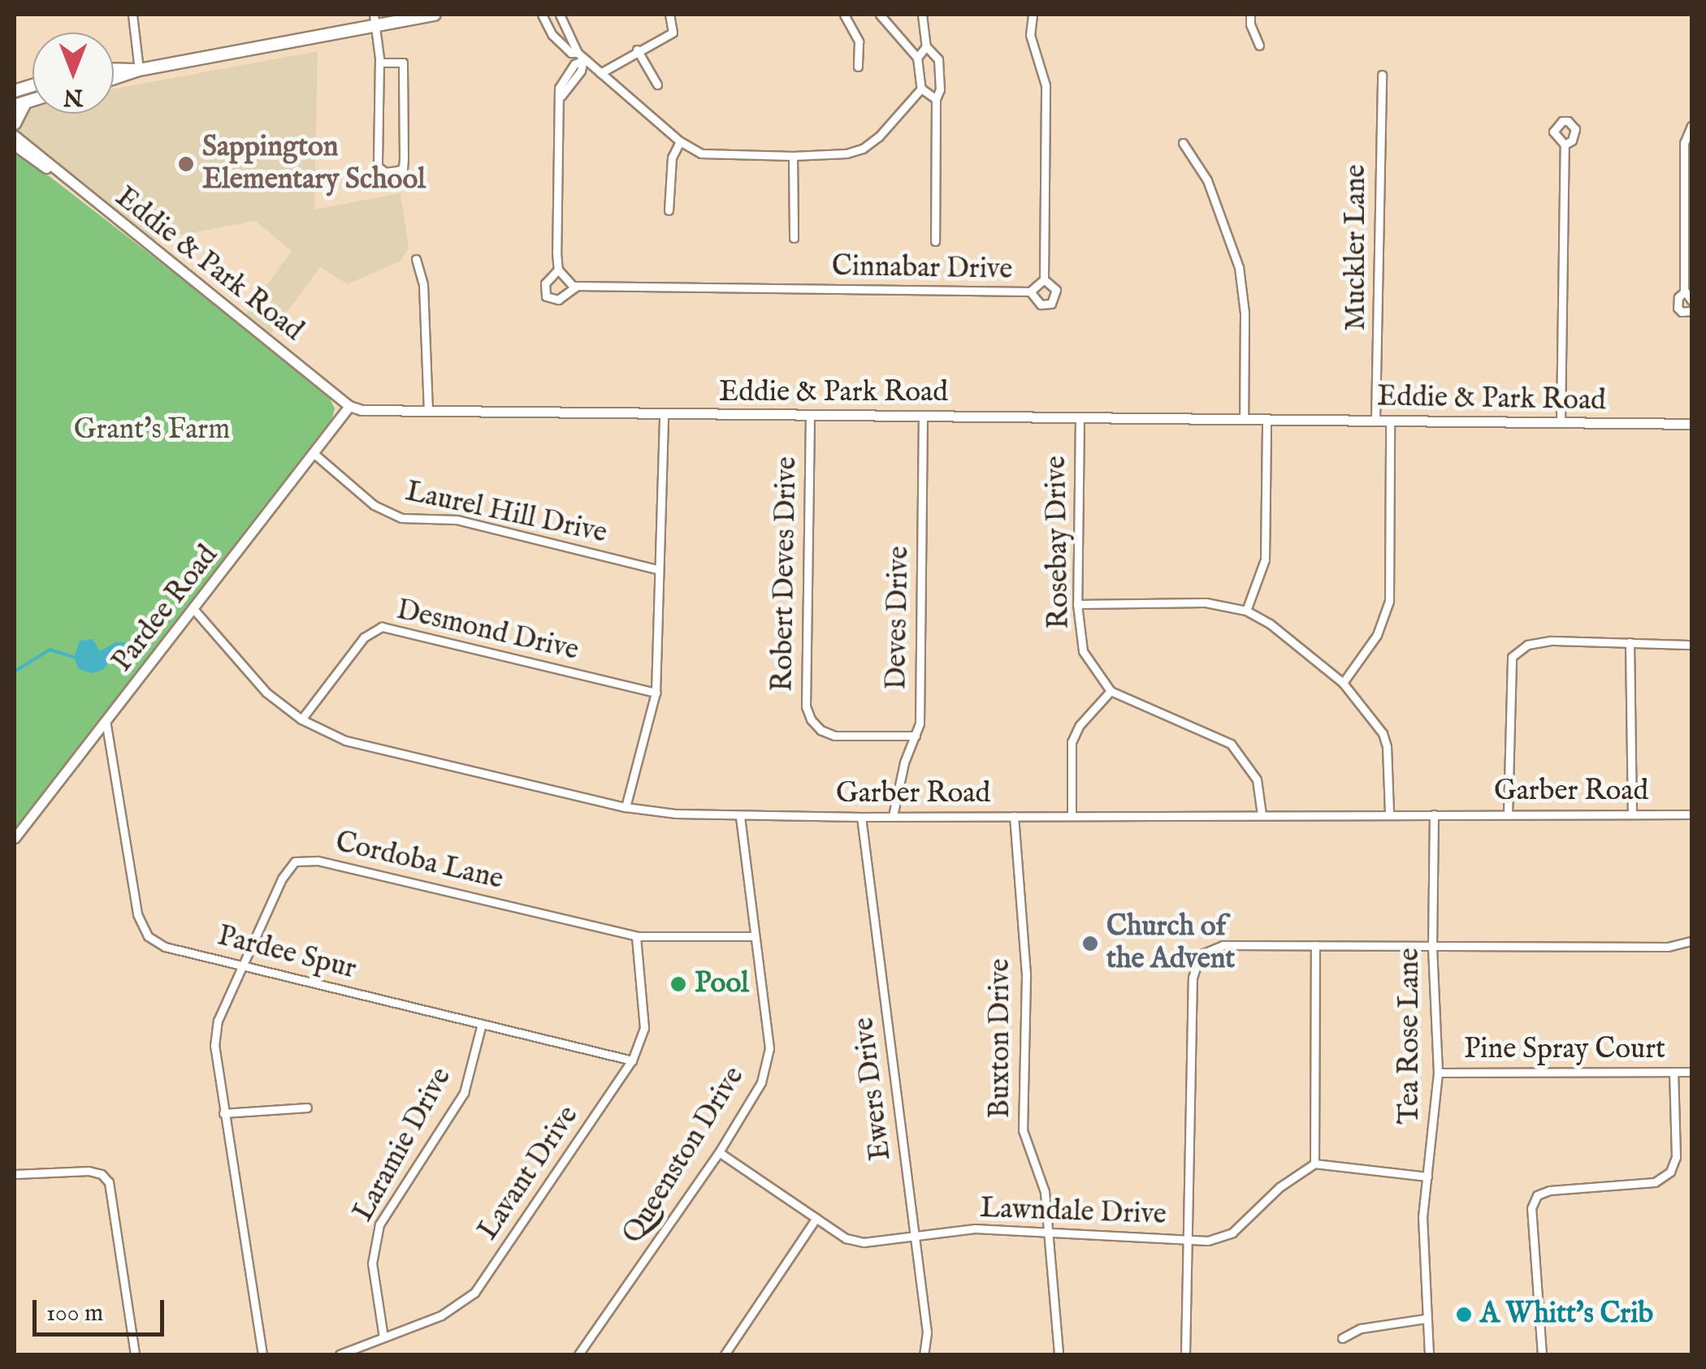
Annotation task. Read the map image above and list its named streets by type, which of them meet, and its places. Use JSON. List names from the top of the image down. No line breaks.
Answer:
{"streets":{"street":["Muckler Lane","Eddie & Park Road","Cinnabar Drive","Laurel Hill Drive","Rosebay Drive","Robert Deves Drive","Pardee Road","Deves Drive","Desmond Drive","Garber Road","Cordoba Lane","Pardee Spur","Tea Rose Lane","Buxton Drive","Pine Spray Court","Ewers Drive","Laramie Drive","Queenston Drive","Lavant Drive","Lawndale Drive"]},"crossings":[["Muckler Lane","Eddie & Park Road"],["Eddie & Park Road","Rosebay Drive"],["Eddie & Park Road","Robert Deves Drive"],["Eddie & Park Road","Pardee Road"],["Eddie & Park Road","Deves Drive"],["Laurel Hill Drive","Pardee Road"],["Robert Deves Drive","Deves Drive"],["Pardee Road","Garber Road"],["Pardee Road","Pardee Spur"],["Deves Drive","Garber Road"],["Desmond Drive","Garber Road"],["Garber Road","Tea Rose Lane"],["Garber Road","Buxton Drive"],["Garber Road","Ewers Drive"],["Garber Road","Queenston Drive"],["Cordoba Lane","Pardee Spur"],["Cordoba Lane","Queenston Drive"],["Cordoba Lane","Lavant Drive"],["Pardee Spur","Laramie Drive"],["Pardee Spur","Lavant Drive"],["Tea Rose Lane","Pine Spray Court"],["Buxton Drive","Lawndale Drive"],["Ewers Drive","Lawndale Drive"],["Laramie Drive","Lavant Drive"],["Queenston Drive","Lawndale Drive"]],"parks":["Grant's Farm"],"places":["Sappington Elementary School","Church of the Advent","Pool","A Whitt's Crib"],"scale_bar":"100 m","north":"bottom"}
